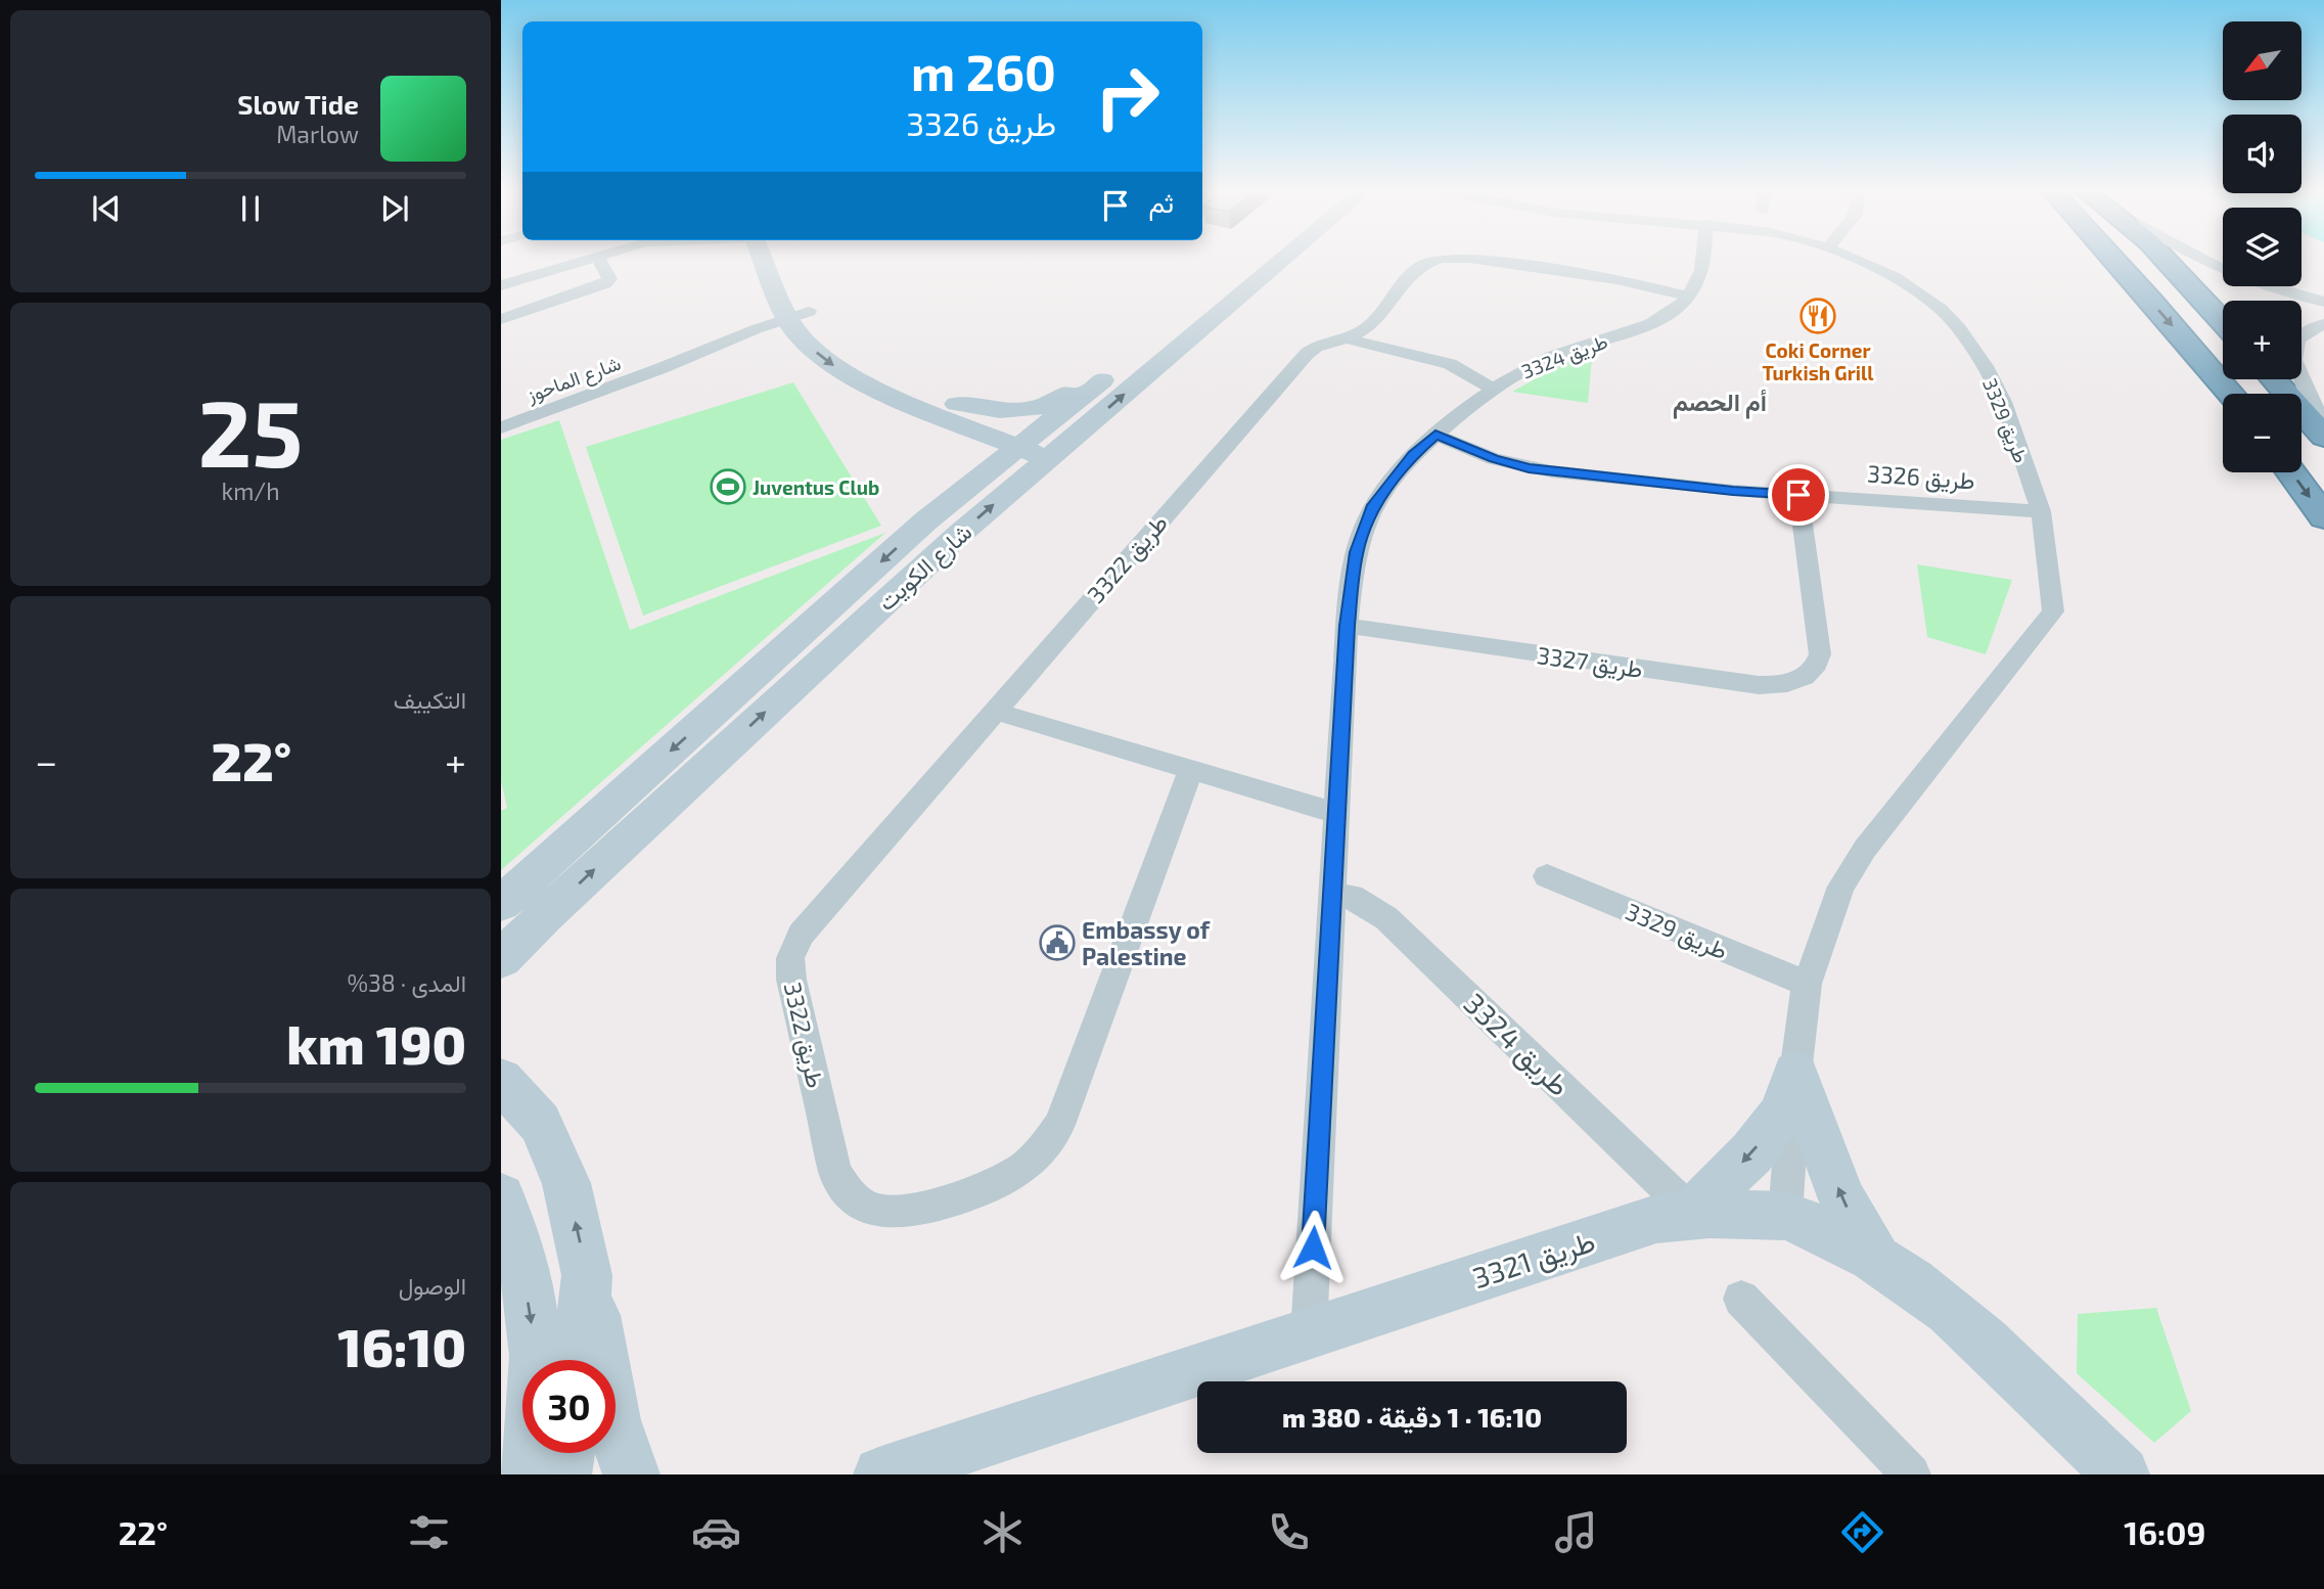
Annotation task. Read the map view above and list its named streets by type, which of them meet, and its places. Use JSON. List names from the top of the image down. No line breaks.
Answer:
{"streets":{"main road":["شارع الكويت","طريق 3321"],"street":["طريق 3324","شارع الماحوز","طريق 3329","طريق 3326","طريق 3322","طريق 3327"]},"crossings":[["طريق 3324","طريق 3326"],["طريق 3324","طريق 3322"],["طريق 3324","طريق 3327"],["طريق 3324","طريق 3321"],["طريق 3329","طريق 3326"],["طريق 3329","طريق 3321"],["طريق 3326","طريق 3327"]],"districts":["أم الحصم"],"places":{"restaurant":["Coki Corner Turkish Grill"],"sports":["Juventus Club"],"public building":["Embassy of Palestine"]},"north":"bottom left","page":{"map_buttons":["+","−"],"turn":["260 m","طريق 3326"],"song":["Slow Tide","Marlow"],"then":"ثم","tile":[["25","km/h"],"التكييف",["المدى · 38%","190 km"],["الوصول","16:10"]],"heat":["−","22°","+"],"limit":"30","trip":"16:10 · 1 دقيقة · 380 m","tabs":["16:09","22°"]}}
